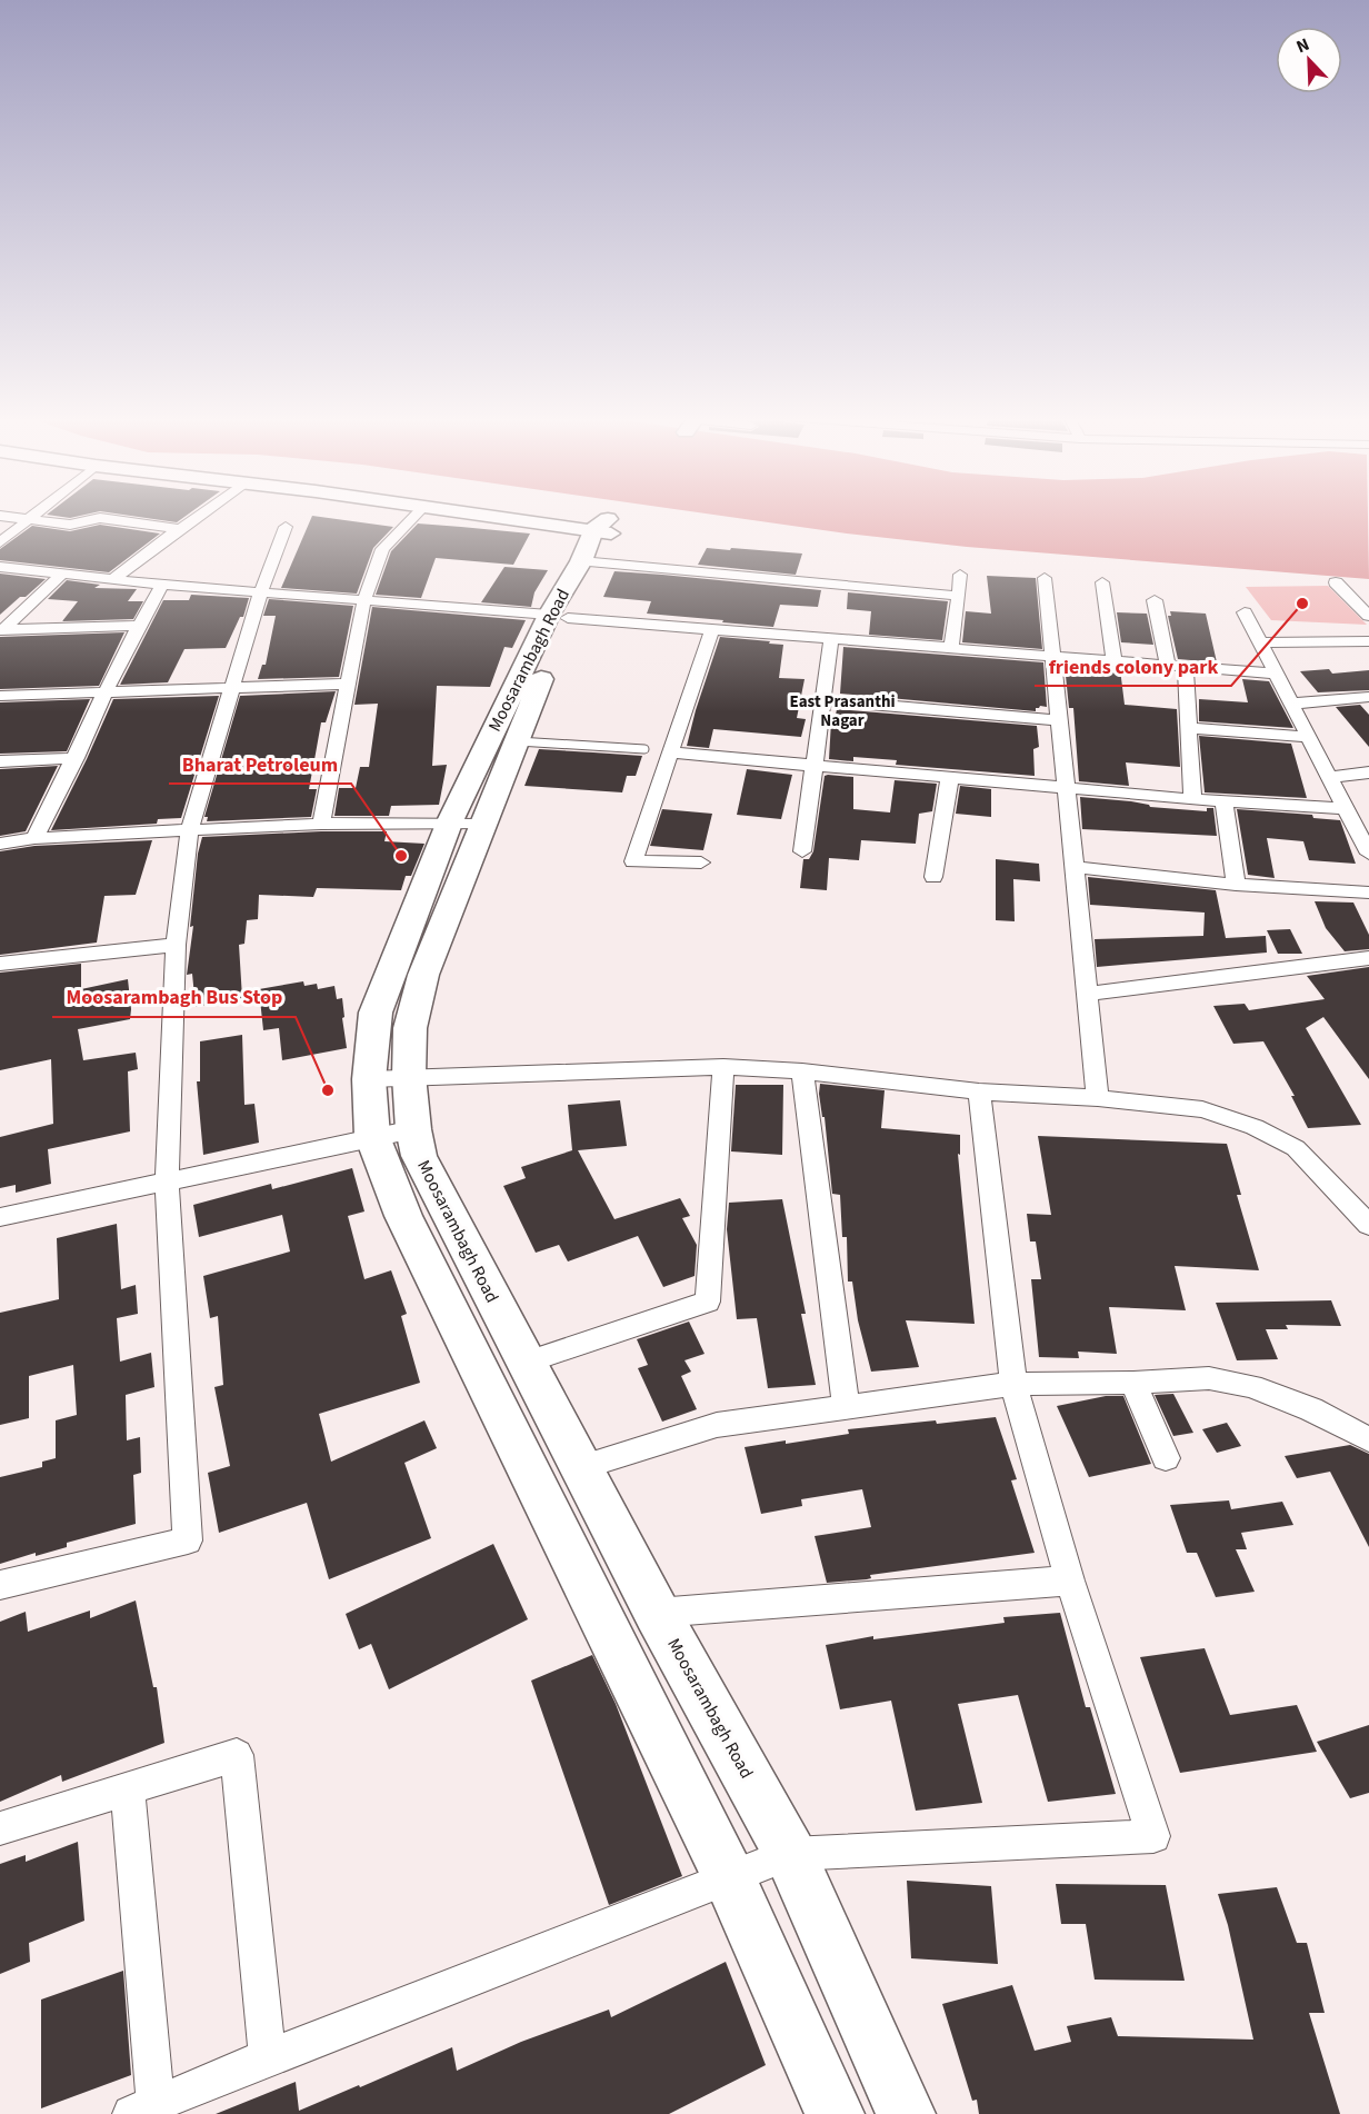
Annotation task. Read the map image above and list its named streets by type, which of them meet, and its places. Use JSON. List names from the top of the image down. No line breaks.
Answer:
{"streets":{"main road":["Moosarambagh Road"]},"districts":["East Prasanthi Nagar"],"places":["friends colony park","Bharat Petroleum","Moosarambagh Bus Stop"],"north":"top left"}
